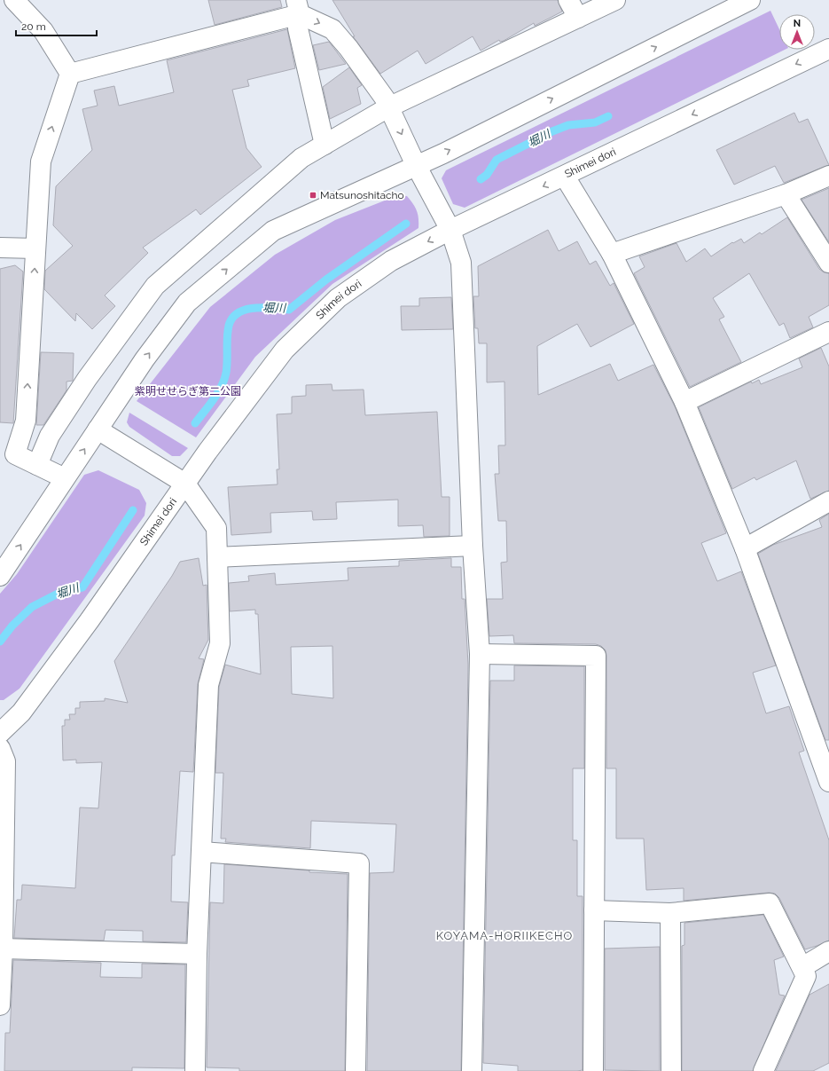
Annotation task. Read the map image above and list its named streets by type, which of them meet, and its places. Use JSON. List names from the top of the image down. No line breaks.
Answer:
{"streets":{"street":["Shimei dori"]},"districts":["KOYAMA-HORIIKECHO"],"water":["堀川"],"parks":["紫明せせらぎ第二公園"],"places":{"transit":["Matsunoshitacho"]},"scale_bar":"20 m","north":"top"}
